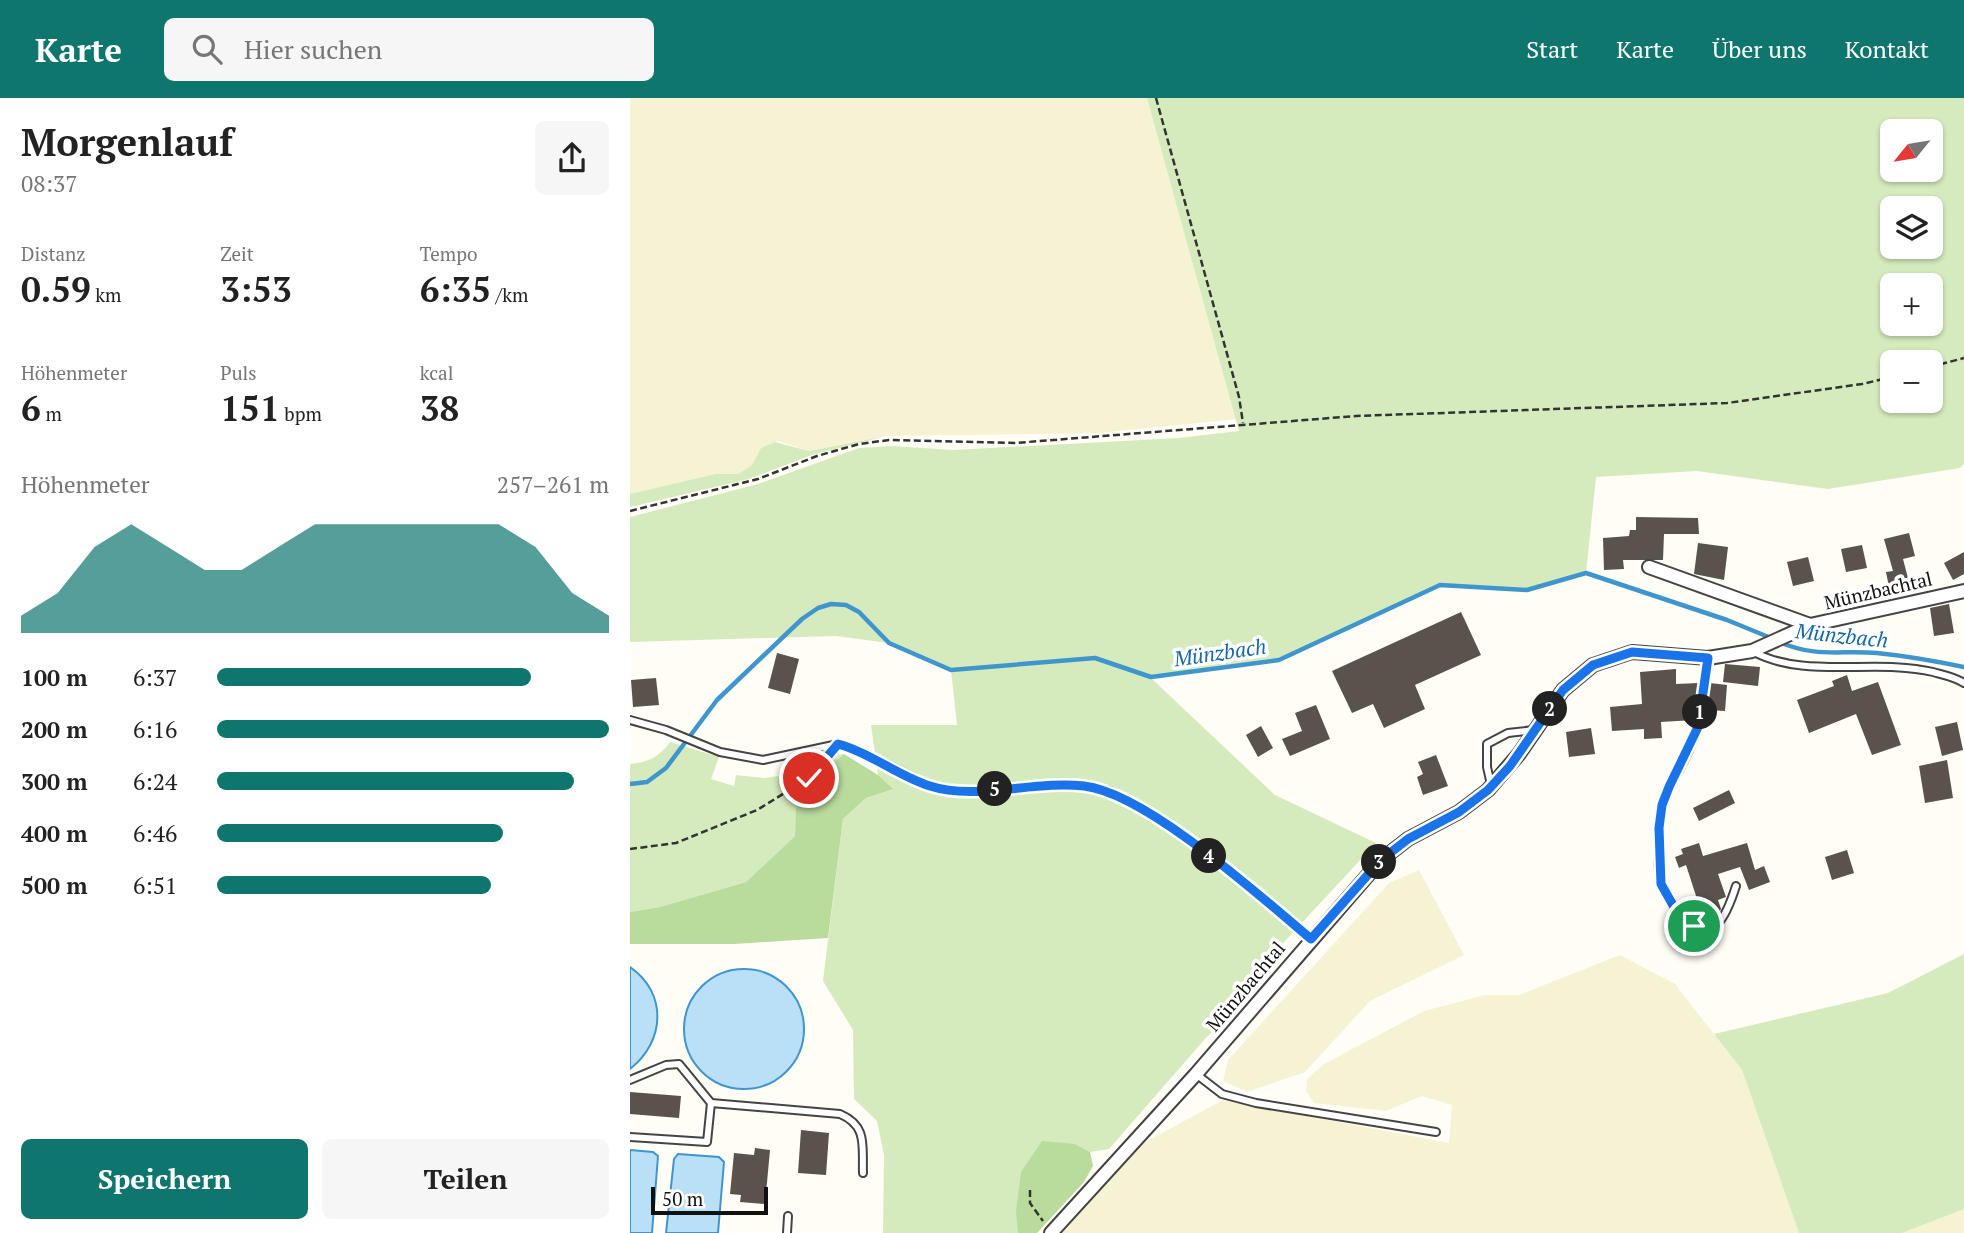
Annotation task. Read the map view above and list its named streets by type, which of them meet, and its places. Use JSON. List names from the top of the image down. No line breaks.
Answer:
{"streets":{"street":["Münzbachtal"]},"water":["Münzbach"],"scale_bar":"50 m","north":"bottom left","page":{"header":"Karte","search":"Hier suchen","nav":["Start","Karte","Über uns","Kontakt"],"heading":["Morgenlauf","08:37"],"map_buttons":["+","−"],"stats":[["Distanz","0.59 km"],["Zeit","3:53"],["Tempo","6:35 /km"],["Höhenmeter","6 m"],["Puls","151 bpm"],["kcal","38"]],"chart":["Höhenmeter","257–261 m"],"list":[{"name":"100 m","note":"6:37"},{"name":"200 m","note":"6:16"},{"name":"300 m","note":"6:24"},{"name":"400 m","note":"6:46"},{"name":"500 m","note":"6:51"}],"pins":["2","1","5","4","3"],"buttons":["Speichern","Teilen"],"scale":"50 m"}}
